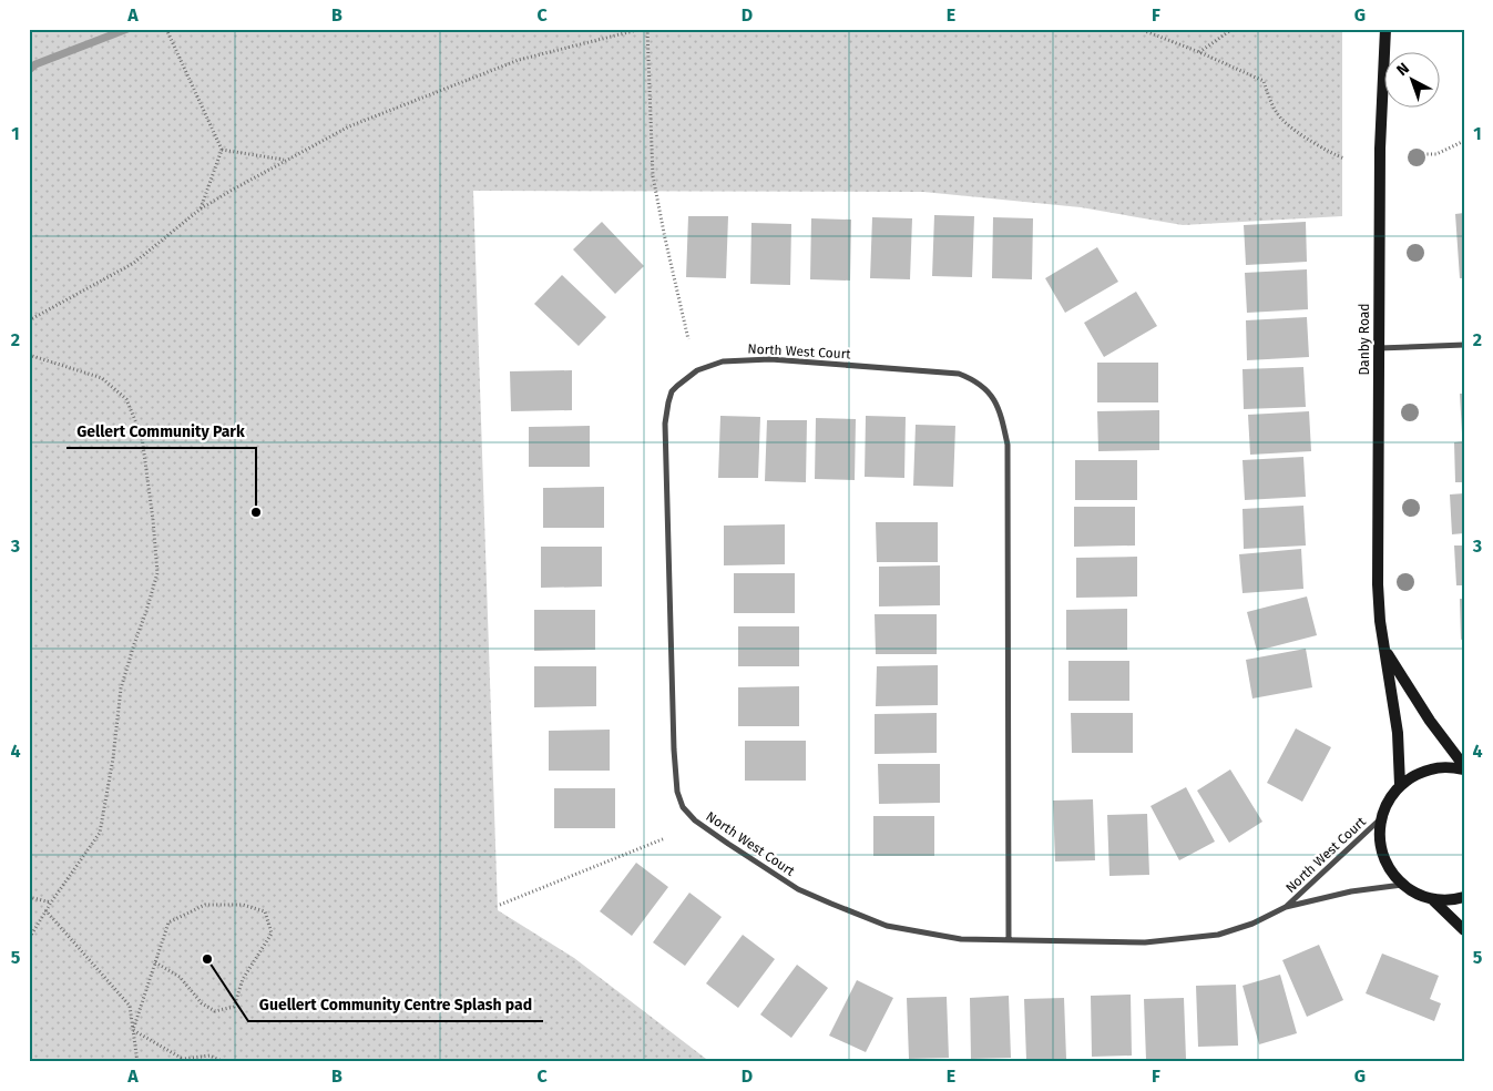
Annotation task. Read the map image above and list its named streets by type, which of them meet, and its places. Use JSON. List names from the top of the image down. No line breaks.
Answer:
{"streets":{"street":["Danby Road","North West Court"]},"places":["Gellert Community Park","Guellert Community Centre Splash pad"],"north":"top left","grid":{"columns":["A","B","C","D","E","F","G"],"rows":["1","2","3","4","5"]}}
